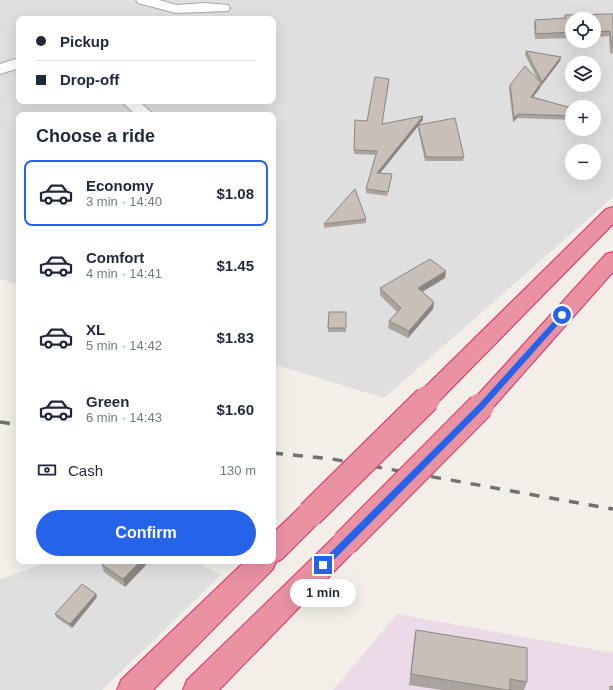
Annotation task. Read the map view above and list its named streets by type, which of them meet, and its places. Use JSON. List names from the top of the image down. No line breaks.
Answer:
{"page":{"map_buttons":["+","−"],"banner":["Pickup","Drop-off"],"heading":"Choose a ride","list":[{"name":"Economy","note":"3 min · 14:40","value":"$1.08"},{"name":"Comfort","note":"4 min · 14:41","value":"$1.45"},{"name":"XL","note":"5 min · 14:42","value":"$1.83"},{"name":"Green","note":"6 min · 14:43","value":"$1.60"}],"pay":["Cash","130 m"],"buttons":"Confirm","bubble":"1 min"}}
